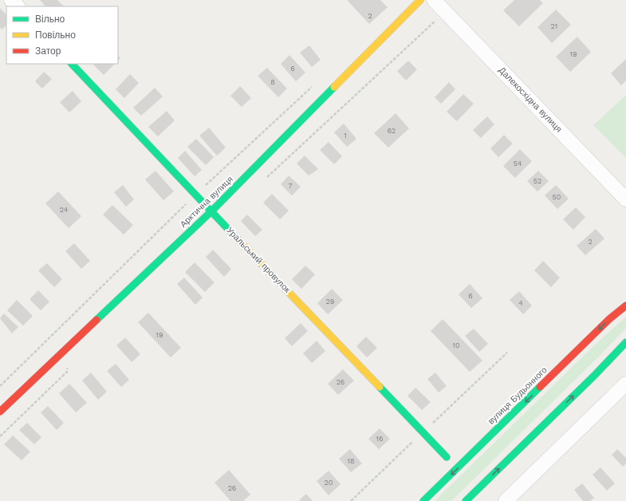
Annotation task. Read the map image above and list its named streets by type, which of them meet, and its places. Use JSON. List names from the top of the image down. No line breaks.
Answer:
{"streets":{"street":["Далекосхідна вулиця","Арктична вулиця","Уральський провулок","вулиця Будьонного"]},"crossings":[["Арктична вулиця","Уральський провулок"]],"house_numbers":["2","21","19","6","8","62","1","54","52","7","50","24","2","6","29","4","19","10","26","16","18","20","26"],"legend":["Вільно","Повільно","Затор"]}
